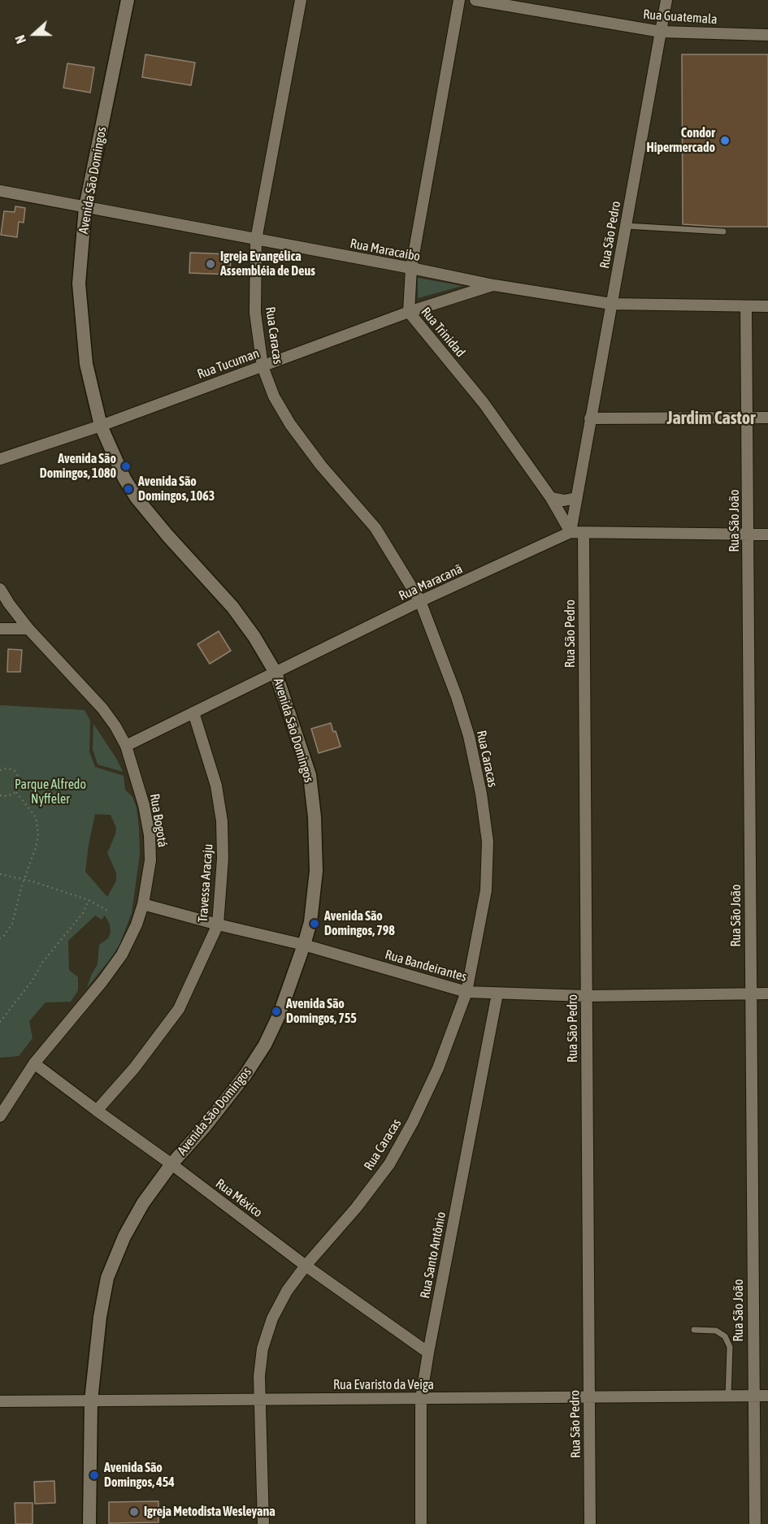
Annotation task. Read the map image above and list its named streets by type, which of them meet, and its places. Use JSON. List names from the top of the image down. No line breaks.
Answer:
{"streets":{"street":["Rua Guatemala","Avenida São Domingos","Rua São Pedro","Rua Maracaibo","Rua Trinidad","Rua Caracas","Rua Tucuman","Rua São João","Rua Maracanã","Rua Bogotá","Travessa Aracaju","Rua Bandeirantes","Rua México","Rua Santo Antônio","Rua Evaristo da Veiga"]},"crossings":[["Rua Guatemala","Rua São Pedro"],["Avenida São Domingos","Rua Maracaibo"],["Avenida São Domingos","Rua Tucuman"],["Avenida São Domingos","Rua Maracanã"],["Avenida São Domingos","Rua Bandeirantes"],["Avenida São Domingos","Rua México"],["Avenida São Domingos","Rua Evaristo da Veiga"],["Rua São Pedro","Rua Maracaibo"],["Rua São Pedro","Rua Trinidad"],["Rua São Pedro","Rua Maracanã"],["Rua São Pedro","Rua Bandeirantes"],["Rua São Pedro","Rua Evaristo da Veiga"],["Rua Maracaibo","Rua Trinidad"],["Rua Maracaibo","Rua Caracas"],["Rua Maracaibo","Rua Tucuman"],["Rua Maracaibo","Rua São João"],["Rua Trinidad","Rua Tucuman"],["Rua Trinidad","Rua Maracanã"],["Rua Caracas","Rua Tucuman"],["Rua Caracas","Rua Maracanã"],["Rua Caracas","Rua Bandeirantes"],["Rua Caracas","Rua México"],["Rua Caracas","Rua Evaristo da Veiga"],["Rua São João","Rua Bandeirantes"],["Rua São João","Rua Evaristo da Veiga"],["Rua Maracanã","Rua Bogotá"],["Rua Maracanã","Travessa Aracaju"],["Rua Bogotá","Rua Bandeirantes"],["Rua Bogotá","Rua México"],["Travessa Aracaju","Rua Bandeirantes"],["Travessa Aracaju","Rua México"],["Rua Bandeirantes","Rua Santo Antônio"],["Rua México","Rua Santo Antônio"],["Rua Santo Antônio","Rua Evaristo da Veiga"]],"districts":["Jardim Castor"],"parks":["Parque Alfredo Nyffeler"],"places":["Condor Hipermercado","Igreja Evangélica Assembléia de Deus","Avenida São Domingos, 1080","Avenida São Domingos, 1063","Avenida São Domingos, 798","Avenida São Domingos, 755","Avenida São Domingos, 454","Igreja Metodista Wesleyana"],"north":"left"}
